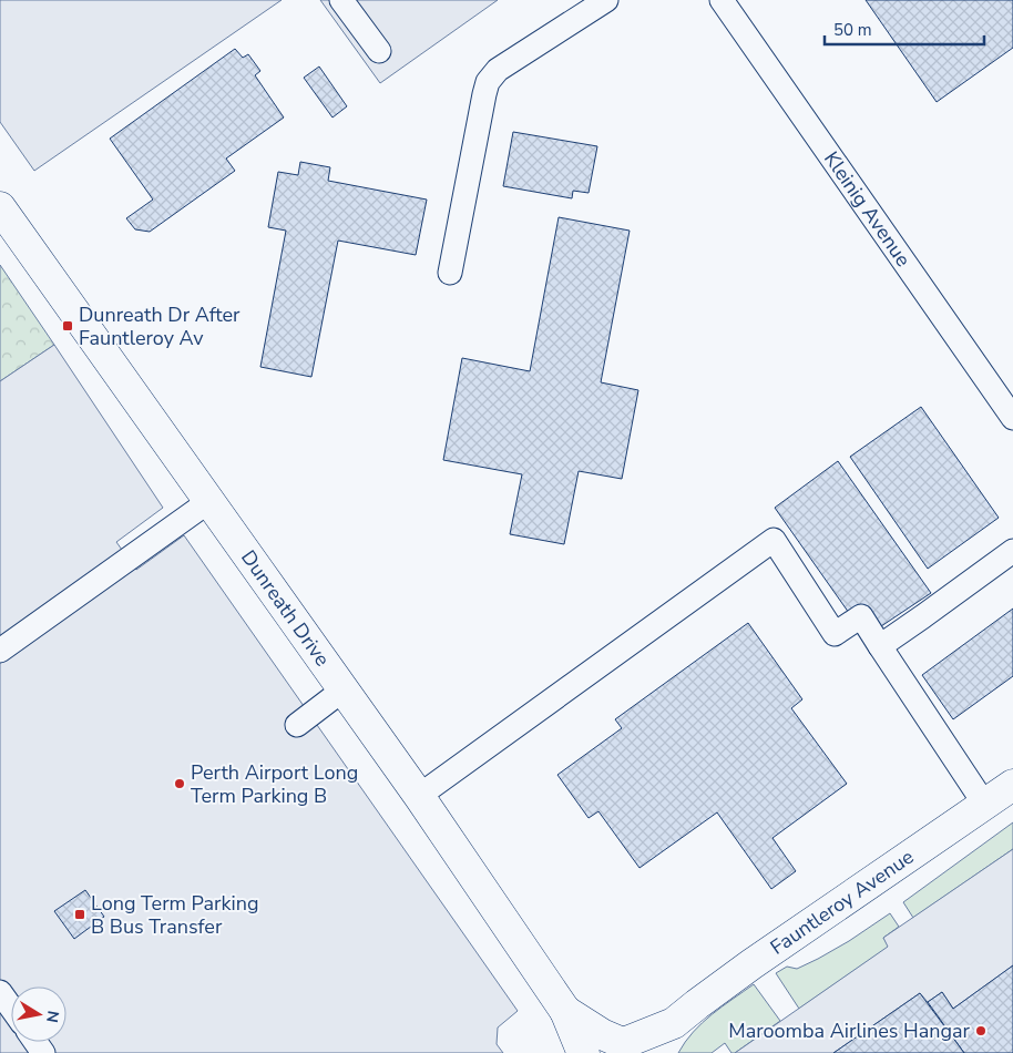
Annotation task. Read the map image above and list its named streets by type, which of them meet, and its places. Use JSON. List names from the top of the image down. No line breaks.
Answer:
{"streets":{"main road":["Dunreath Drive","Fauntleroy Avenue"],"street":["Kleinig Avenue"]},"crossings":[["Dunreath Drive","Fauntleroy Avenue"]],"places":{"transit":["Dunreath Dr After Fauntleroy Av","Long Term Parking B Bus Transfer"],"other":["Perth Airport Long Term Parking B","Maroomba Airlines Hangar"]},"scale_bar":"50 m","north":"right"}
